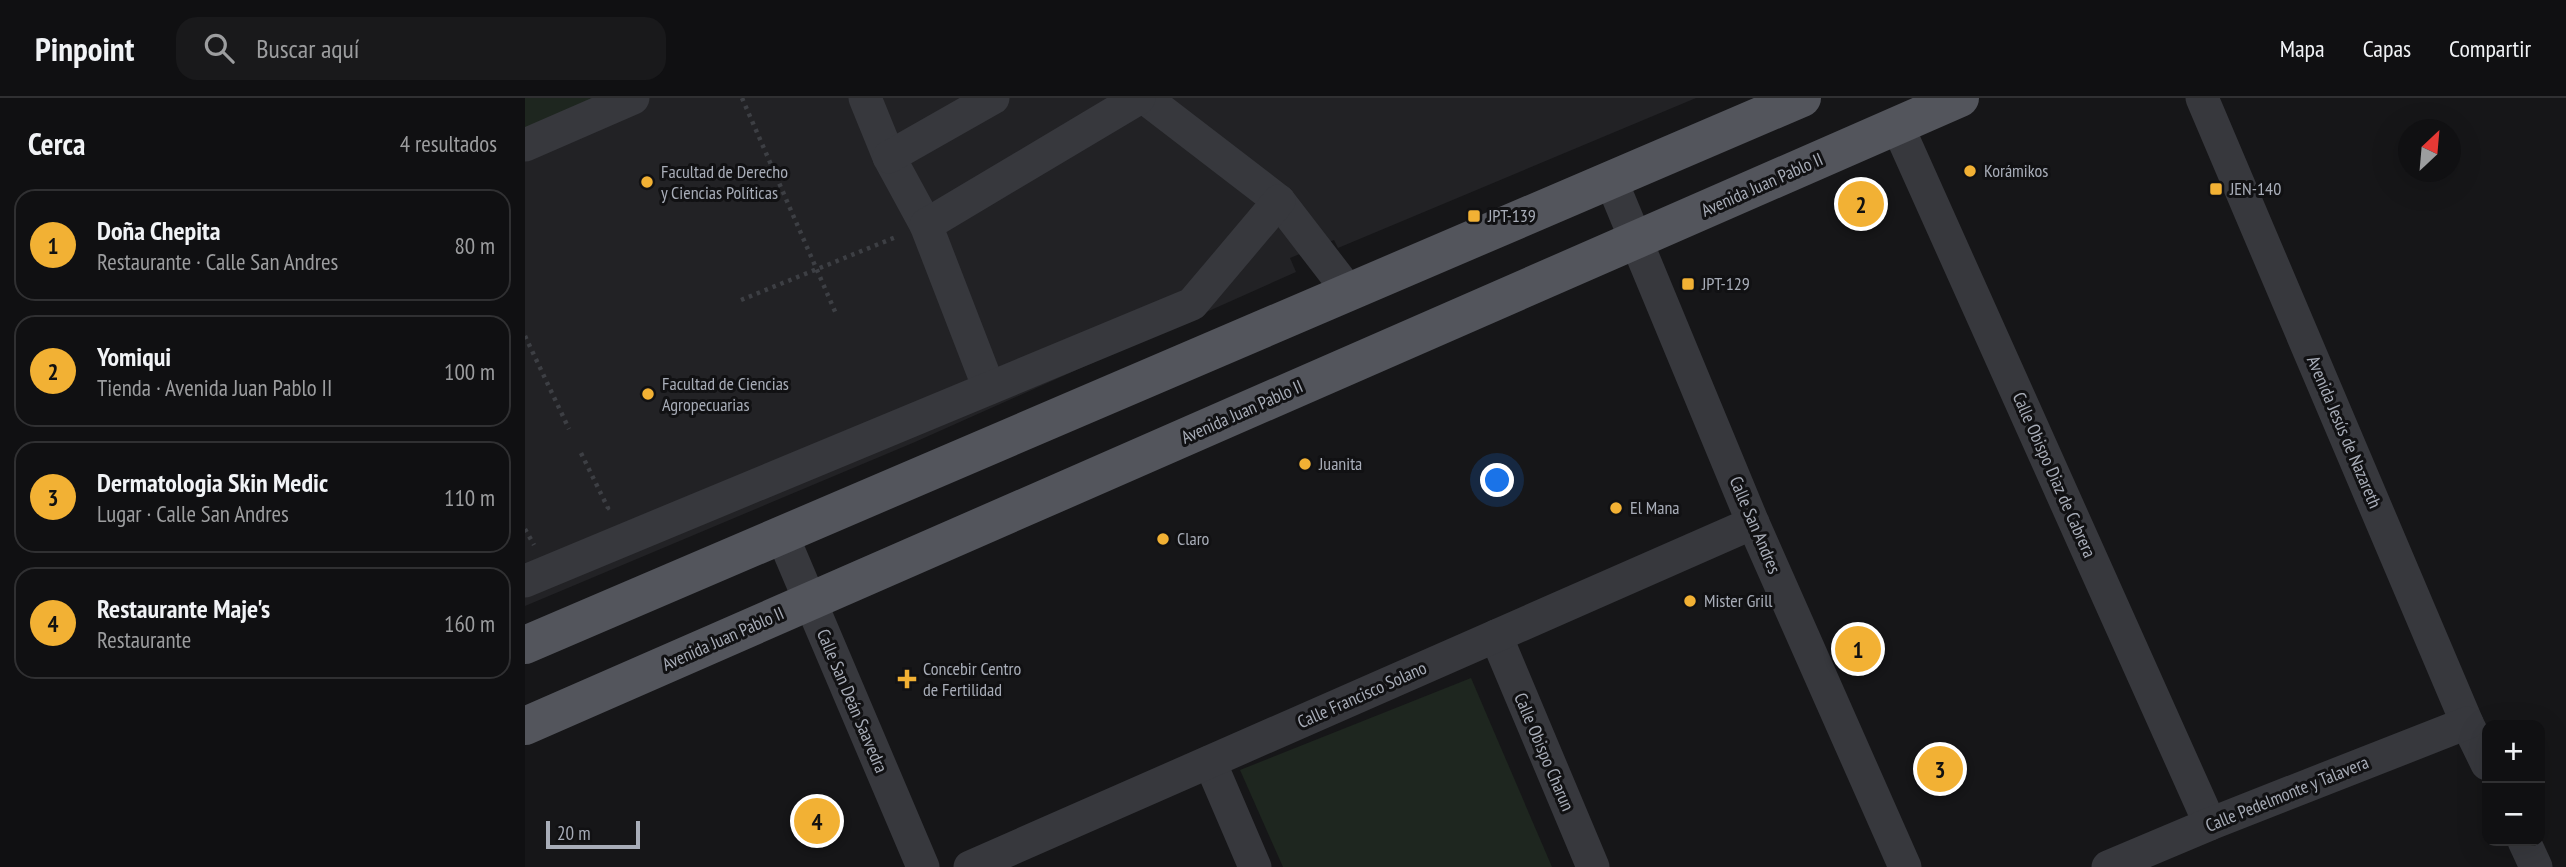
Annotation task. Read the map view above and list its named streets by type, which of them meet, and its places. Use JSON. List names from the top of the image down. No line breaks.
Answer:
{"streets":{"main road":["Avenida Juan Pablo II"],"street":["Avenida Jesús de Nazareth","Calle Obispo Diaz de Cabrera","Calle San Andres","Calle Francisco Solano","Calle San Deán Saavedra","Calle Obispo Charun","Calle Pedelmonte y Talavera"]},"crossings":[["Avenida Juan Pablo II","Calle Obispo Diaz de Cabrera"],["Avenida Juan Pablo II","Calle San Andres"],["Avenida Juan Pablo II","Calle San Deán Saavedra"],["Avenida Jesús de Nazareth","Calle Pedelmonte y Talavera"],["Calle Obispo Diaz de Cabrera","Calle Pedelmonte y Talavera"],["Calle San Andres","Calle Francisco Solano"],["Calle Francisco Solano","Calle Obispo Charun"]],"places":{"other":["Korámikos","Facultad de Derecho y Ciencias Políticas","Facultad de Ciencias Agropecuarias","Juanita","El Mana","Claro","Mister Grill"],"transit":["JEN-140","JPT-139","JPT-129"],"health":["Concebir Centro de Fertilidad"]},"scale_bar":"20 m","north":"top right","page":{"header":"Pinpoint","search":"Buscar aquí","nav":["Mapa","Capas","Compartir"],"heading":["Cerca","4 resultados"],"pins":["2","1","3","4"],"list":[{"mark":"1","name":"Doña Chepita","note":"Restaurante · Calle San Andres","value":"80 m"},{"mark":"2","name":"Yomiqui","note":"Tienda · Avenida Juan Pablo II","value":"100 m"},{"mark":"3","name":"Dermatologia Skin Medic","note":"Lugar · Calle San Andres","value":"110 m"},{"mark":"4","name":"Restaurante Maje's","note":"Restaurante","value":"160 m"}],"map_buttons":["+","−"],"scale":"20 m"}}
